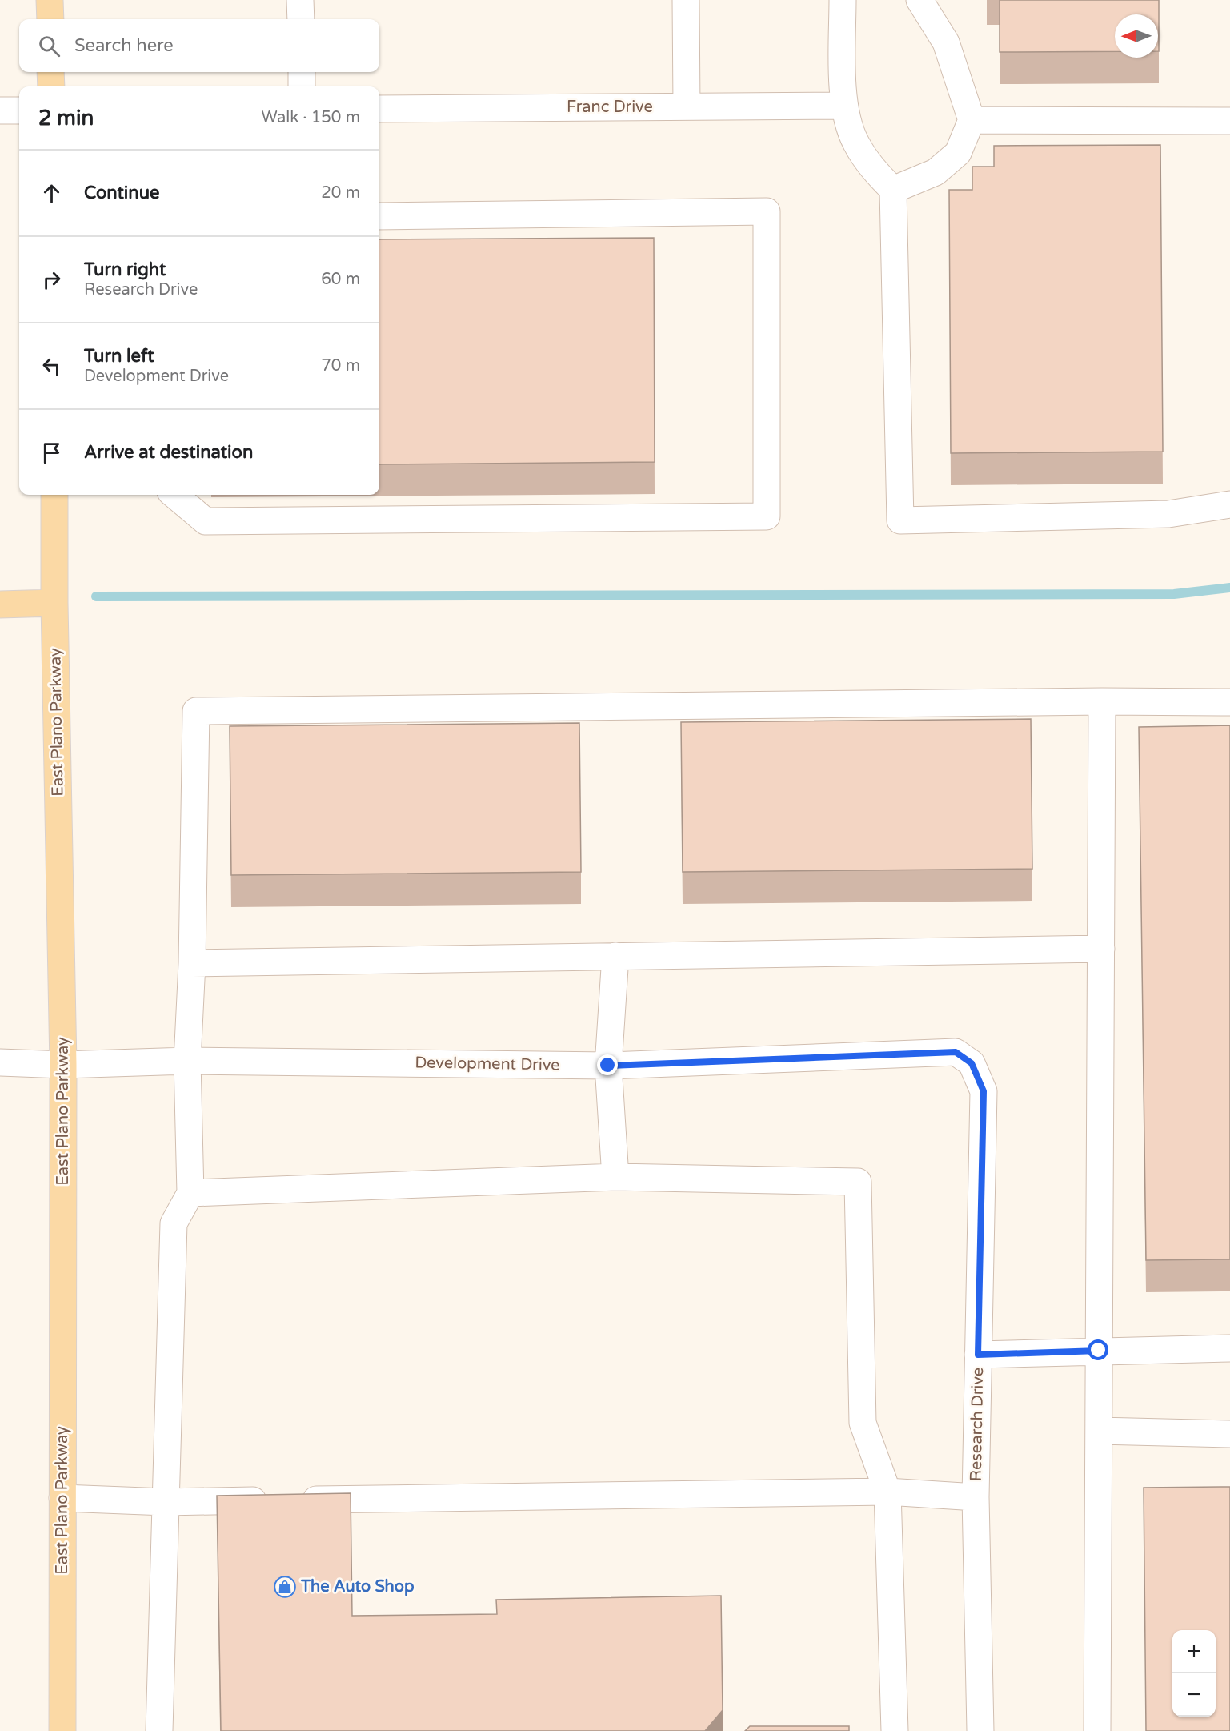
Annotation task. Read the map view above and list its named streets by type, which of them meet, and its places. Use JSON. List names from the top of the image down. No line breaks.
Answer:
{"streets":{"main road":["East Plano Parkway"],"street":["Franc Drive","Development Drive","Research Drive"]},"crossings":[["East Plano Parkway","Development Drive"],["Development Drive","Research Drive"]],"places":{"shop":["The Auto Shop"]},"north":"left","page":{"search":"Search here","heading":["2 min","Walk · 150 m"],"list":[["Continue","20 m"],["Turn right","Research Drive","60 m"],["Turn left","Development Drive","70 m"],"Arrive at destination"],"map_buttons":["+","−"]}}
